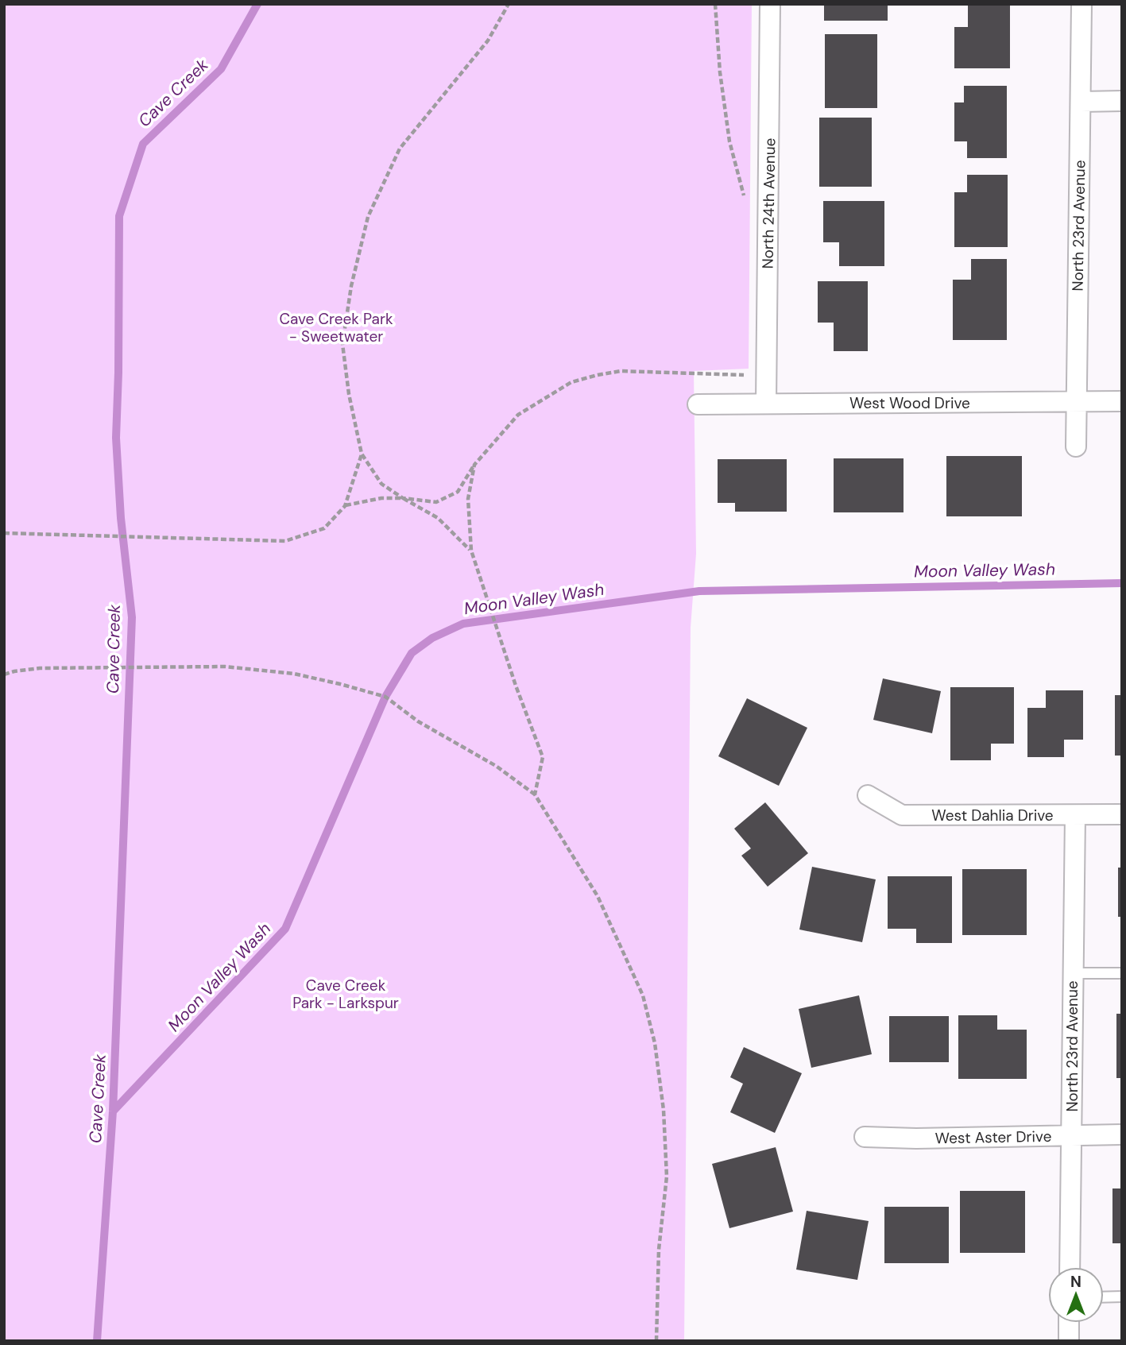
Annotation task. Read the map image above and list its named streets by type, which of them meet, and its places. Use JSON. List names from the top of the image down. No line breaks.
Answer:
{"streets":{"street":["North 24th Avenue","North 23rd Avenue","West Wood Drive","West Dahlia Drive","West Aster Drive"]},"crossings":[["North 24th Avenue","West Wood Drive"],["North 23rd Avenue","West Wood Drive"],["North 23rd Avenue","West Dahlia Drive"],["North 23rd Avenue","West Aster Drive"]],"water":["Cave Creek","Moon Valley Wash"],"parks":["Cave Creek Park - Sweetwater","Cave Creek Park - Larkspur"],"north":"top"}
